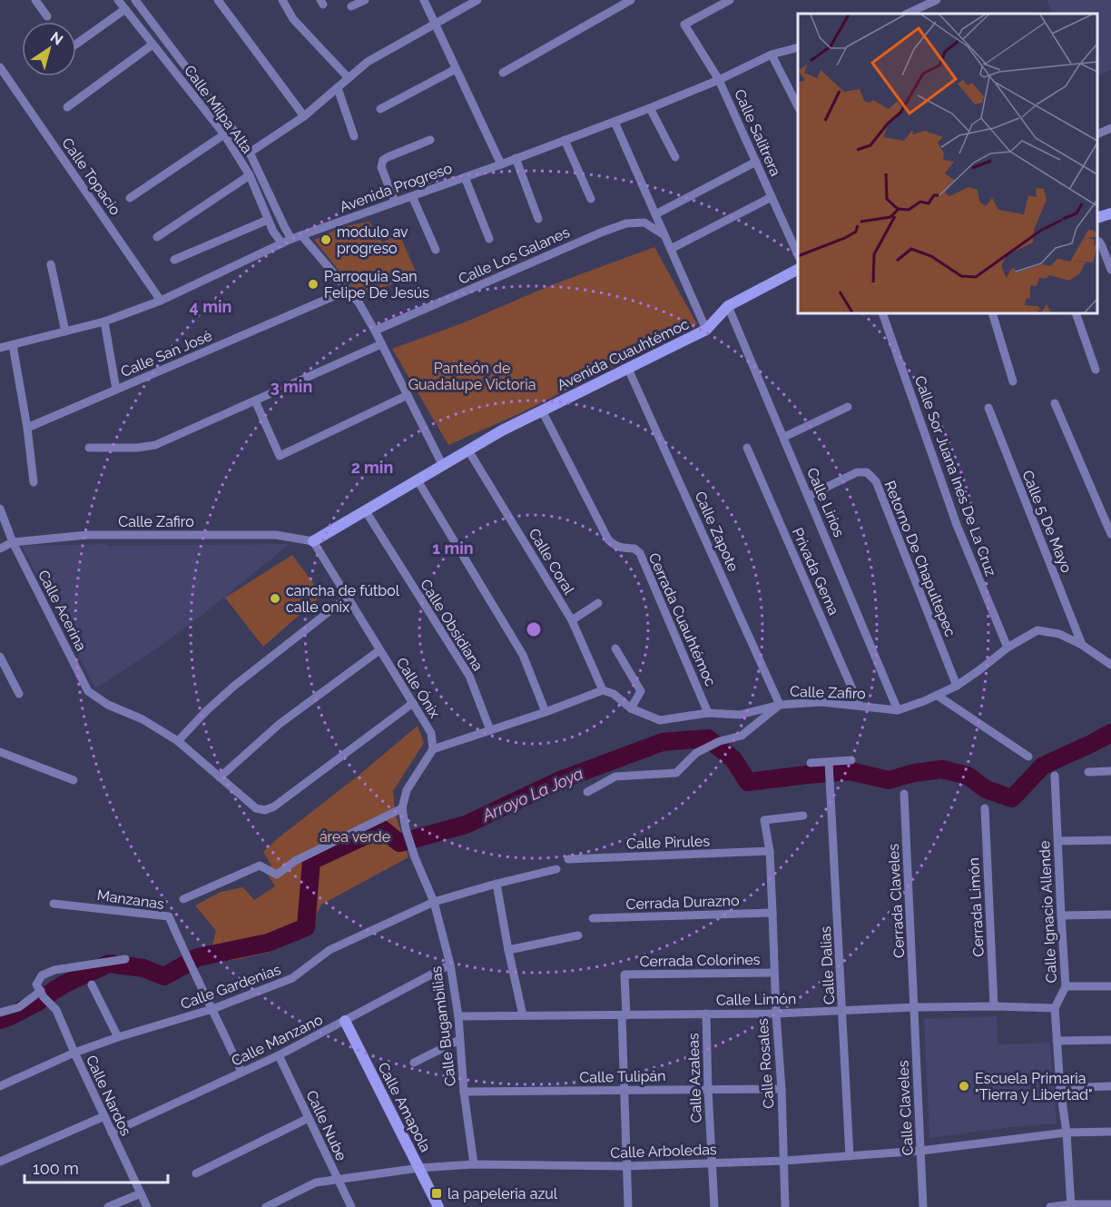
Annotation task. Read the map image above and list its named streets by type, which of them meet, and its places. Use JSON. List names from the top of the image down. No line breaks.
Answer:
{"streets":{"main road":["Avenida Cuauhtémoc","Calle Amapola"],"street":["Calle Milpa Alta","Calle Salitrera","Calle Topacio","Avenida Progreso","Calle Los Galanes","Calle San José","Calle Sor Juana Inés De La Cruz","Calle Lirios","Calle Zafiro","Calle 5 De Mayo","Calle Zapote","Retorno De Chapultepec","Calle Coral","Privada Gema","Calle Acerina","Cerrada Cuauhtémoc","Calle Obsidiana","Calle Ónix","Calle Pirules","Manzanas","Cerrada Claveles","Cerrada Durazno","Cerrada Limón","Calle Ignacio Allende","Cerrada Colorines","Calle Dalias","Calle Gardenias","Calle Limón","Calle Bugambilias","Calle Manzano","Calle Rosales","Calle Tulipán","Calle Azaleas","Calle Nardos","Calle Claveles","Calle Nube","Calle Arboledas"]},"crossings":[["Calle Milpa Alta","Avenida Progreso"],["Calle Salitrera","Avenida Progreso"],["Calle Topacio","Avenida Progreso"],["Avenida Progreso","Calle San José"],["Avenida Cuauhtémoc","Calle Lirios"],["Avenida Cuauhtémoc","Calle Zafiro"],["Avenida Cuauhtémoc","Calle Zapote"],["Avenida Cuauhtémoc","Calle Coral"],["Avenida Cuauhtémoc","Cerrada Cuauhtémoc"],["Avenida Cuauhtémoc","Calle Obsidiana"],["Avenida Cuauhtémoc","Calle Ónix"],["Calle Sor Juana Inés De La Cruz","Calle Zafiro"],["Calle Lirios","Calle Zafiro"],["Calle Lirios","Retorno De Chapultepec"],["Calle Zafiro","Calle 5 De Mayo"],["Calle Zafiro","Calle Zapote"],["Calle Zafiro","Retorno De Chapultepec"],["Calle Zafiro","Calle Coral"],["Calle Zafiro","Privada Gema"],["Calle Zafiro","Calle Acerina"],["Calle Zafiro","Cerrada Cuauhtémoc"],["Calle Zafiro","Calle Ónix"],["Calle Pirules","Calle Rosales"],["Manzanas","Calle Gardenias"],["Cerrada Claveles","Calle Limón"],["Cerrada Claveles","Calle Claveles"],["Cerrada Durazno","Calle Rosales"],["Cerrada Limón","Calle Limón"],["Calle Ignacio Allende","Calle Limón"],["Calle Ignacio Allende","Calle Arboledas"],["Cerrada Colorines","Calle Limón"],["Cerrada Colorines","Calle Rosales"],["Calle Dalias","Calle Limón"],["Calle Dalias","Calle Arboledas"],["Calle Gardenias","Calle Bugambilias"],["Calle Gardenias","Calle Nardos"],["Calle Limón","Calle Bugambilias"],["Calle Limón","Calle Rosales"],["Calle Limón","Calle Azaleas"],["Calle Limón","Calle Claveles"],["Calle Bugambilias","Calle Manzano"],["Calle Bugambilias","Calle Tulipán"],["Calle Bugambilias","Calle Arboledas"],["Calle Manzano","Calle Nardos"],["Calle Manzano","Calle Amapola"],["Calle Manzano","Calle Nube"],["Calle Rosales","Calle Tulipán"],["Calle Rosales","Calle Arboledas"],["Calle Tulipán","Calle Azaleas"],["Calle Azaleas","Calle Arboledas"],["Calle Amapola","Calle Arboledas"],["Calle Claveles","Calle Arboledas"],["Calle Nube","Calle Arboledas"]],"water":["Arroyo La Joya"],"parks":["Panteón de Guadalupe Victoria","área verde"],"places":{"other":["modulo av progreso","Parroquia San Felipe De Jesús","cancha de fútbol calle onix","Escuela Primaria \"Tierra y Libertad\""],"transit":["la papeleria azul"]},"scale_bar":"100 m","north":"top right","rings":["4 min","3 min","2 min","1 min"]}
